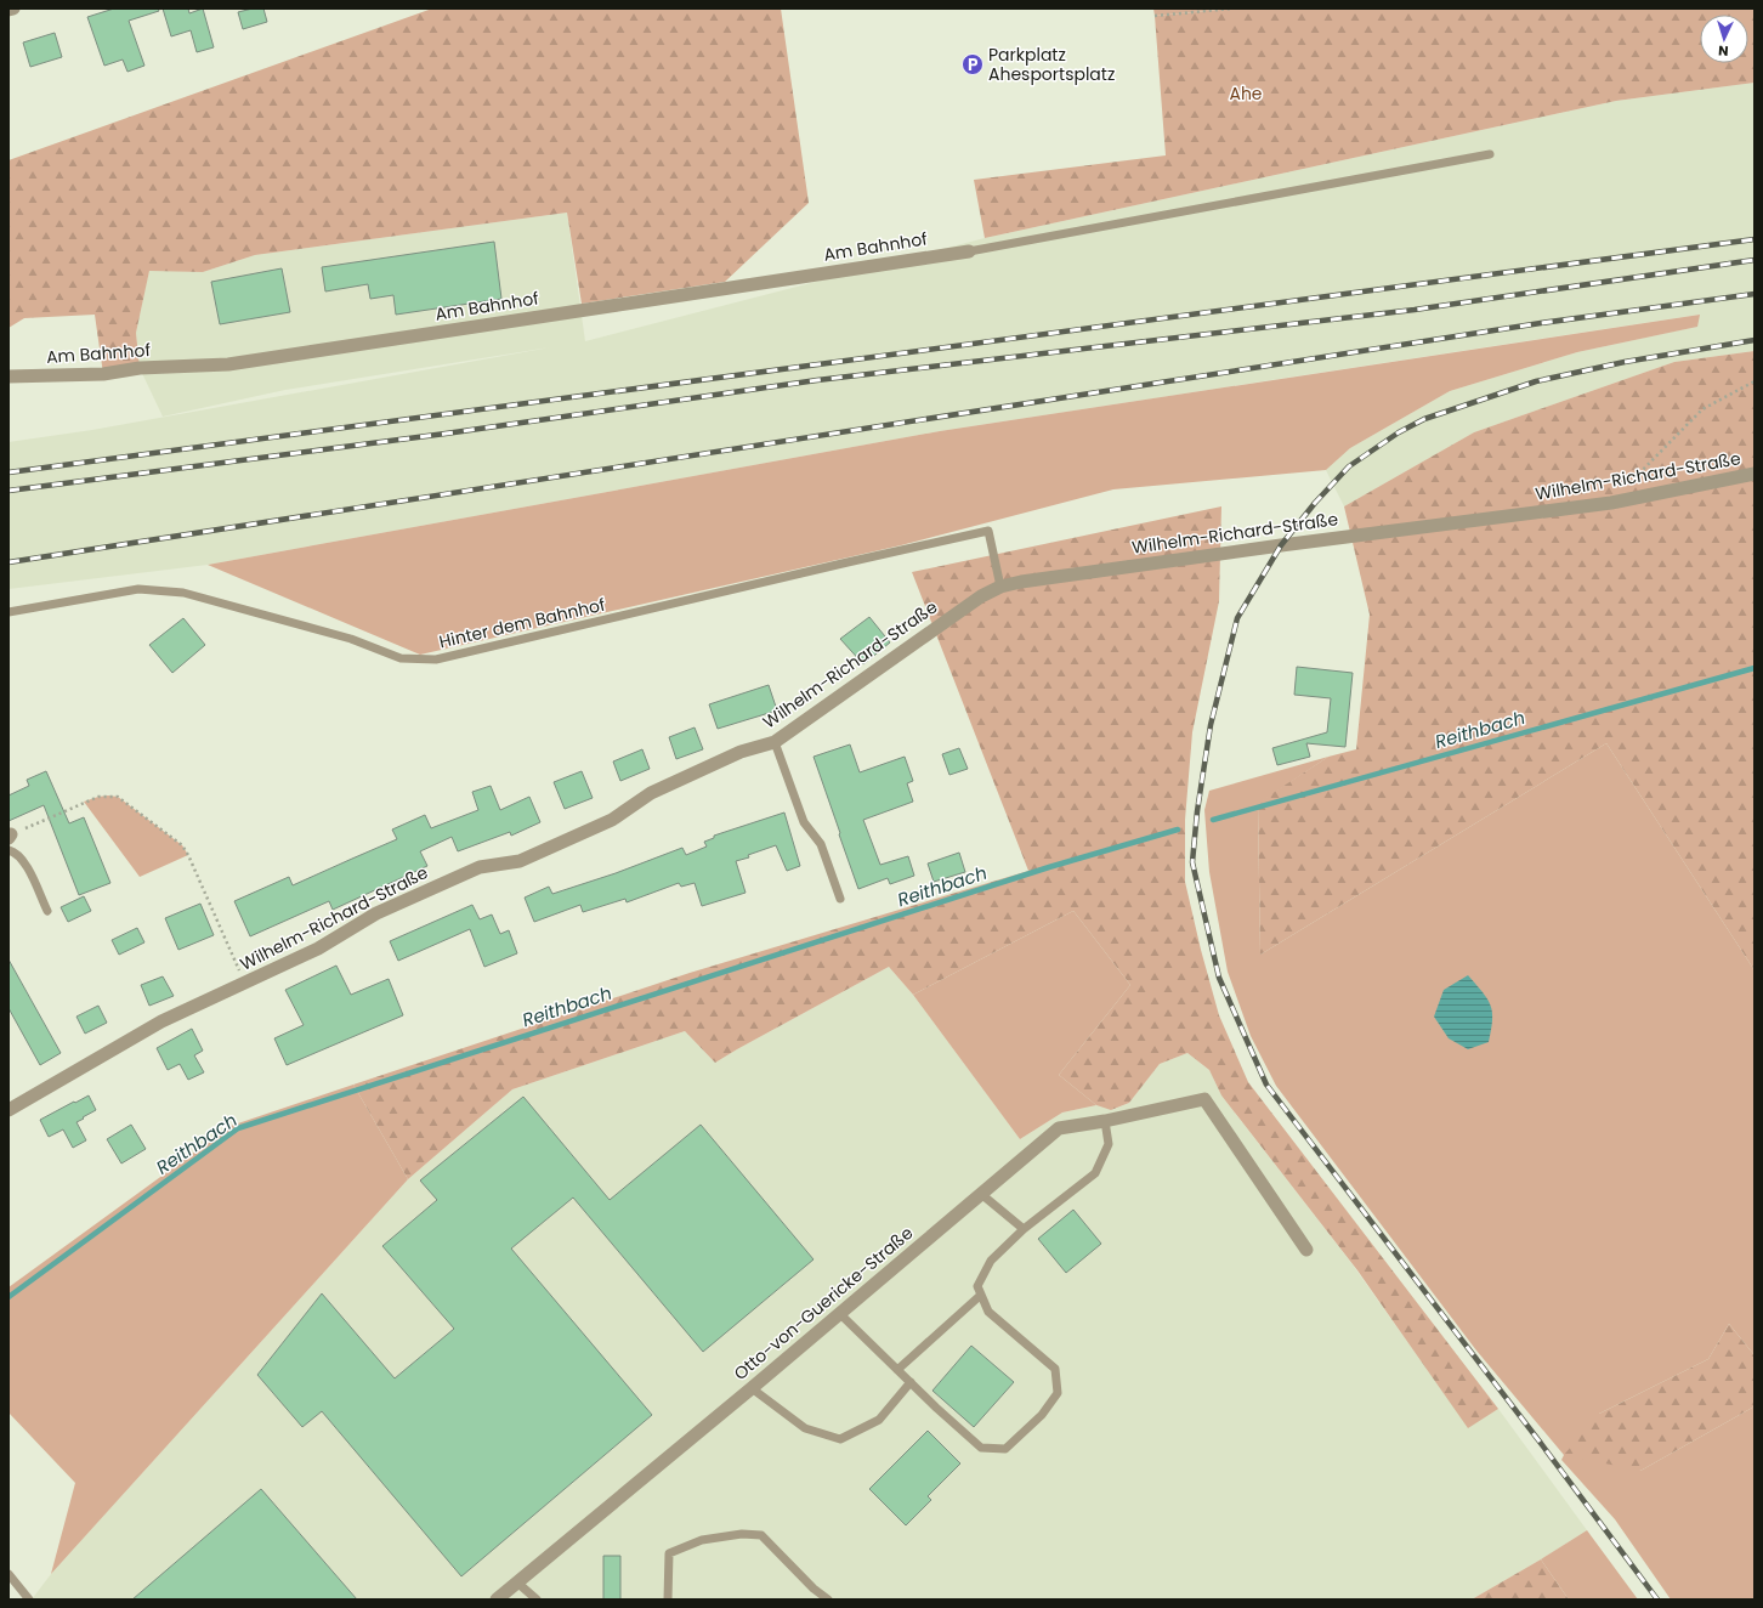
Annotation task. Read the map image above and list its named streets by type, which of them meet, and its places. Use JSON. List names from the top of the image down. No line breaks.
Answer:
{"streets":{"street":["Am Bahnhof","Wilhelm-Richard-Straße","Otto-von-Guericke-Straße"],"lane":["Hinter dem Bahnhof"]},"crossings":[["Wilhelm-Richard-Straße","Hinter dem Bahnhof"]],"water":["Reithbach"],"parks":["Ahe"],"places":{"parking":["Parkplatz Ahesportsplatz"]},"north":"bottom"}
